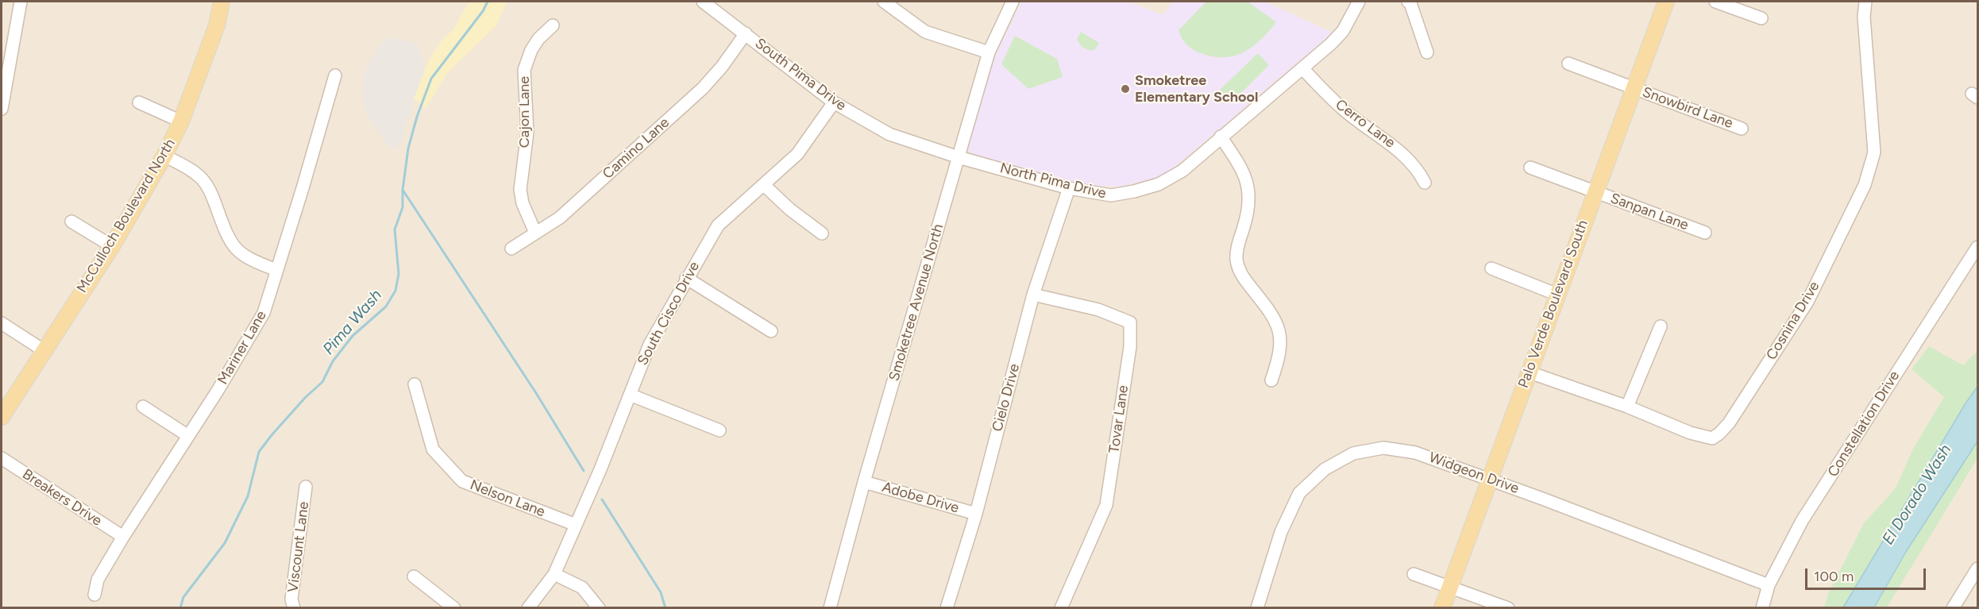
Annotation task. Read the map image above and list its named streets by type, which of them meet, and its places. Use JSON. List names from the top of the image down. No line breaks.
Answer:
{"streets":{"main road":["McCulloch Boulevard North","Palo Verde Boulevard South"],"street":["South Pima Drive","Snowbird Lane","Cajon Lane","Cerro Lane","Camino Lane","North Pima Drive","Sanpan Lane","Smoketree Avenue North","South Cisco Drive","Cosnina Drive","Mariner Lane","Cielo Drive","Tovar Lane","Constellation Drive","Widgeon Drive","Breakers Drive","Adobe Drive","Nelson Lane","Viscount Lane"]},"crossings":[["South Pima Drive","Camino Lane"],["South Pima Drive","North Pima Drive"],["South Pima Drive","Smoketree Avenue North"],["South Pima Drive","South Cisco Drive"],["Snowbird Lane","Palo Verde Boulevard South"],["Cajon Lane","Camino Lane"],["Cerro Lane","North Pima Drive"],["North Pima Drive","Smoketree Avenue North"],["North Pima Drive","Cielo Drive"],["Sanpan Lane","Palo Verde Boulevard South"],["Smoketree Avenue North","Adobe Drive"],["Palo Verde Boulevard South","Cosnina Drive"],["Palo Verde Boulevard South","Widgeon Drive"],["South Cisco Drive","Nelson Lane"],["Mariner Lane","Breakers Drive"],["Cielo Drive","Tovar Lane"],["Cielo Drive","Adobe Drive"],["Constellation Drive","Widgeon Drive"]],"water":["Pima Wash","El Dorado Wash"],"places":["Smoketree Elementary School"],"scale_bar":"100 m"}
